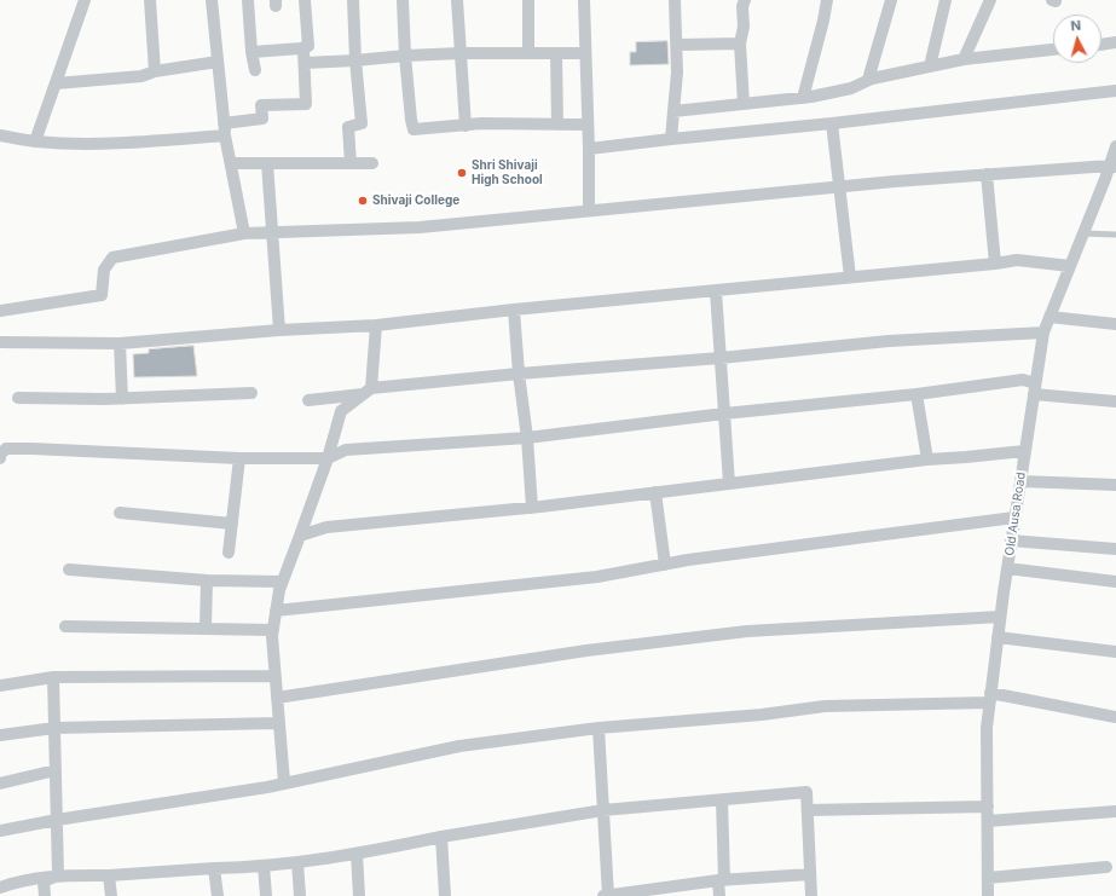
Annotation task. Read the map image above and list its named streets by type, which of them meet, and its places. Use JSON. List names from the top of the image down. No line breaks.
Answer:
{"streets":{"street":["Old Ausa Road"]},"places":["Shri Shivaji High School","Shivaji College"],"north":"top"}
